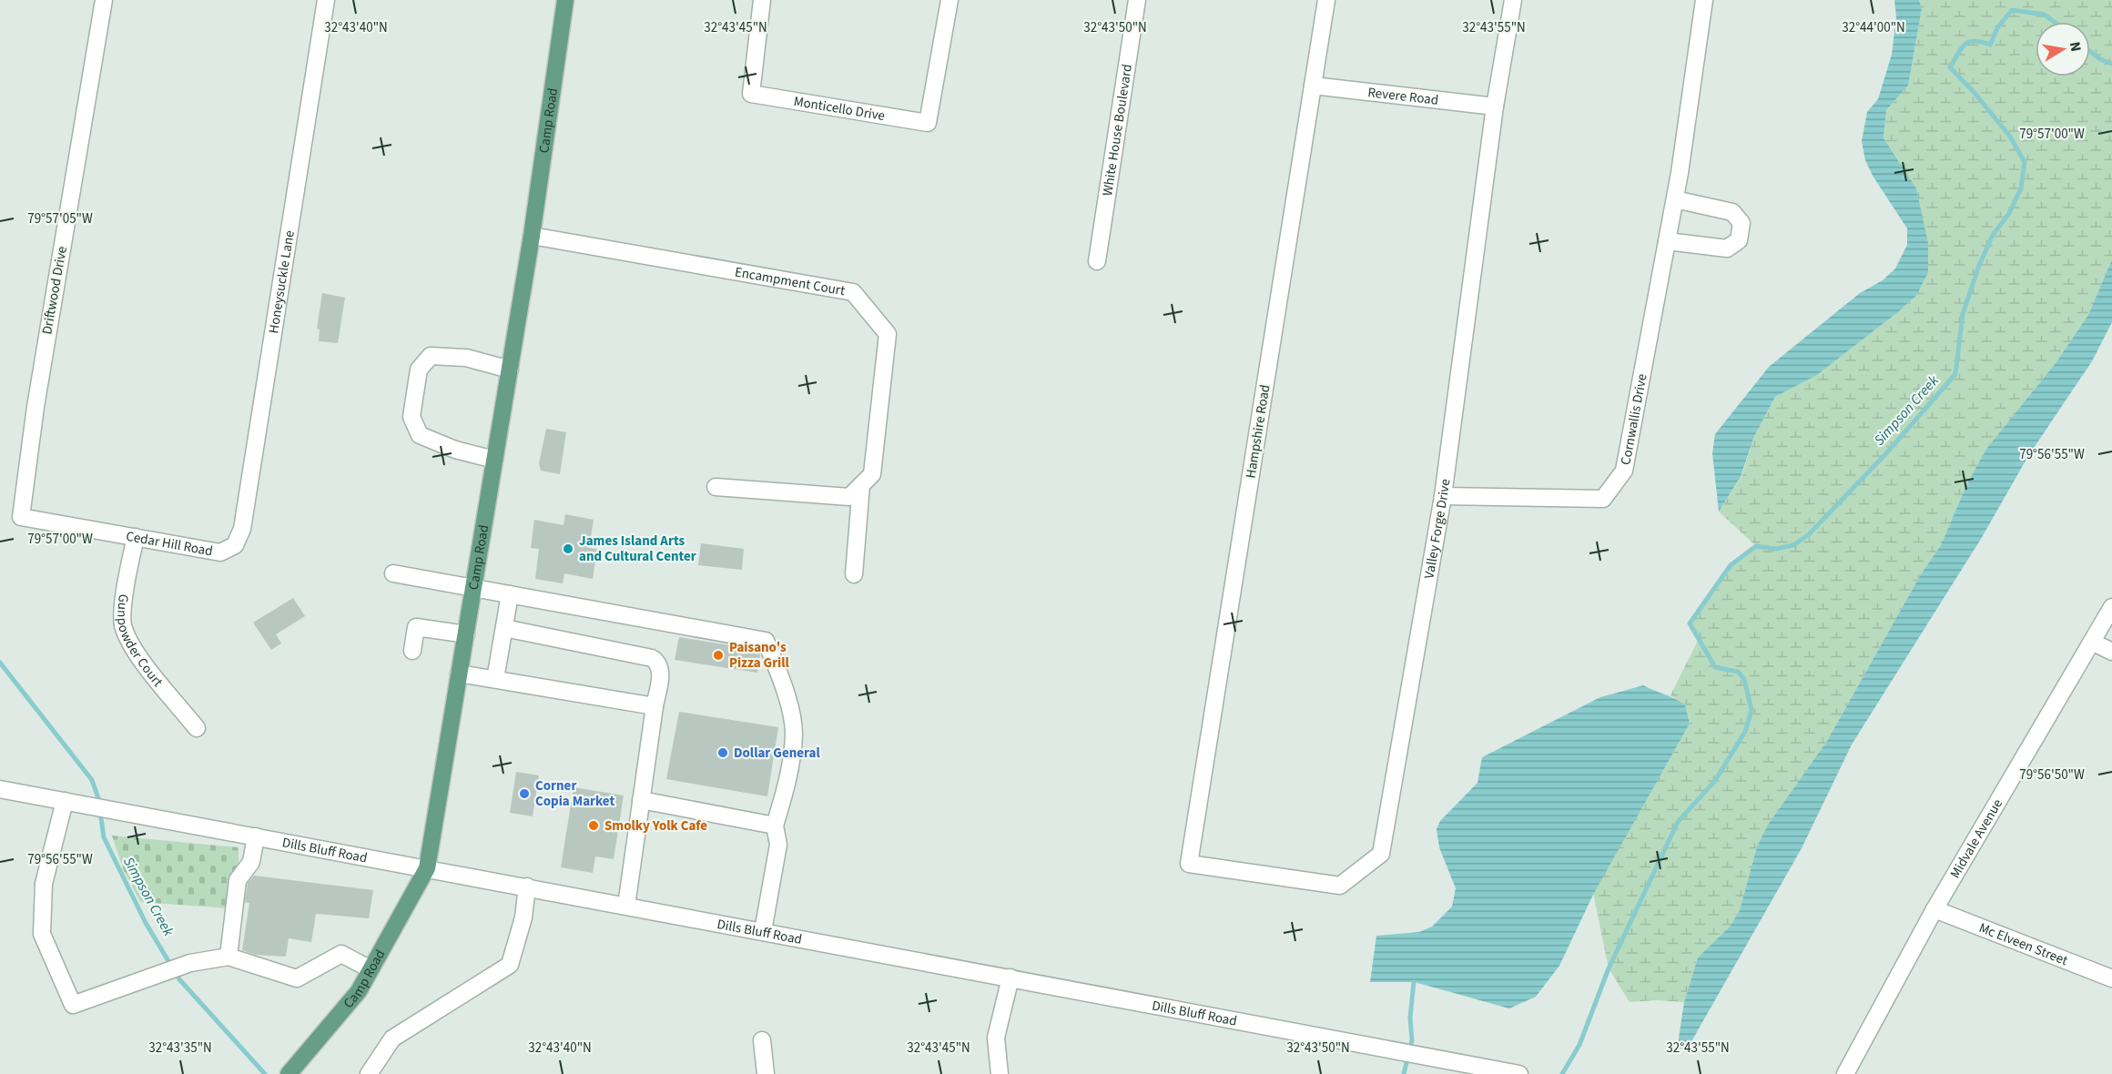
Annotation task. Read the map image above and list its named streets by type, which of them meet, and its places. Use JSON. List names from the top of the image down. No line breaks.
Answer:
{"streets":{"main road":["Camp Road"],"street":["Revere Road","Monticello Drive","White House Boulevard","Honeysuckle Lane","Encampment Court","Driftwood Drive","Cornwallis Drive","Hampshire Road","Valley Forge Drive","Cedar Hill Road","Gunpowder Court","Midvale Avenue","Dills Bluff Road","Mc Elveen Street"]},"crossings":[["Revere Road","Hampshire Road"],["Revere Road","Valley Forge Drive"],["Camp Road","Encampment Court"],["Camp Road","Dills Bluff Road"],["Honeysuckle Lane","Cedar Hill Road"],["Driftwood Drive","Cedar Hill Road"],["Cornwallis Drive","Valley Forge Drive"],["Hampshire Road","Valley Forge Drive"],["Cedar Hill Road","Gunpowder Court"],["Midvale Avenue","Mc Elveen Street"]],"water":["Simpson Creek"],"places":["James Island Arts and Cultural Center","Paisano's Pizza Grill","Dollar General","Corner Copia Market","Smolky Yolk Cafe"],"north":"right","coordinates":["32°43'40\"N","32°43'45\"N","32°43'50\"N","32°43'55\"N","32°44'00\"N","79°57'00\"W","79°57'05\"W","79°56'55\"W","79°56'50\"W","32°43'35\"N"]}
